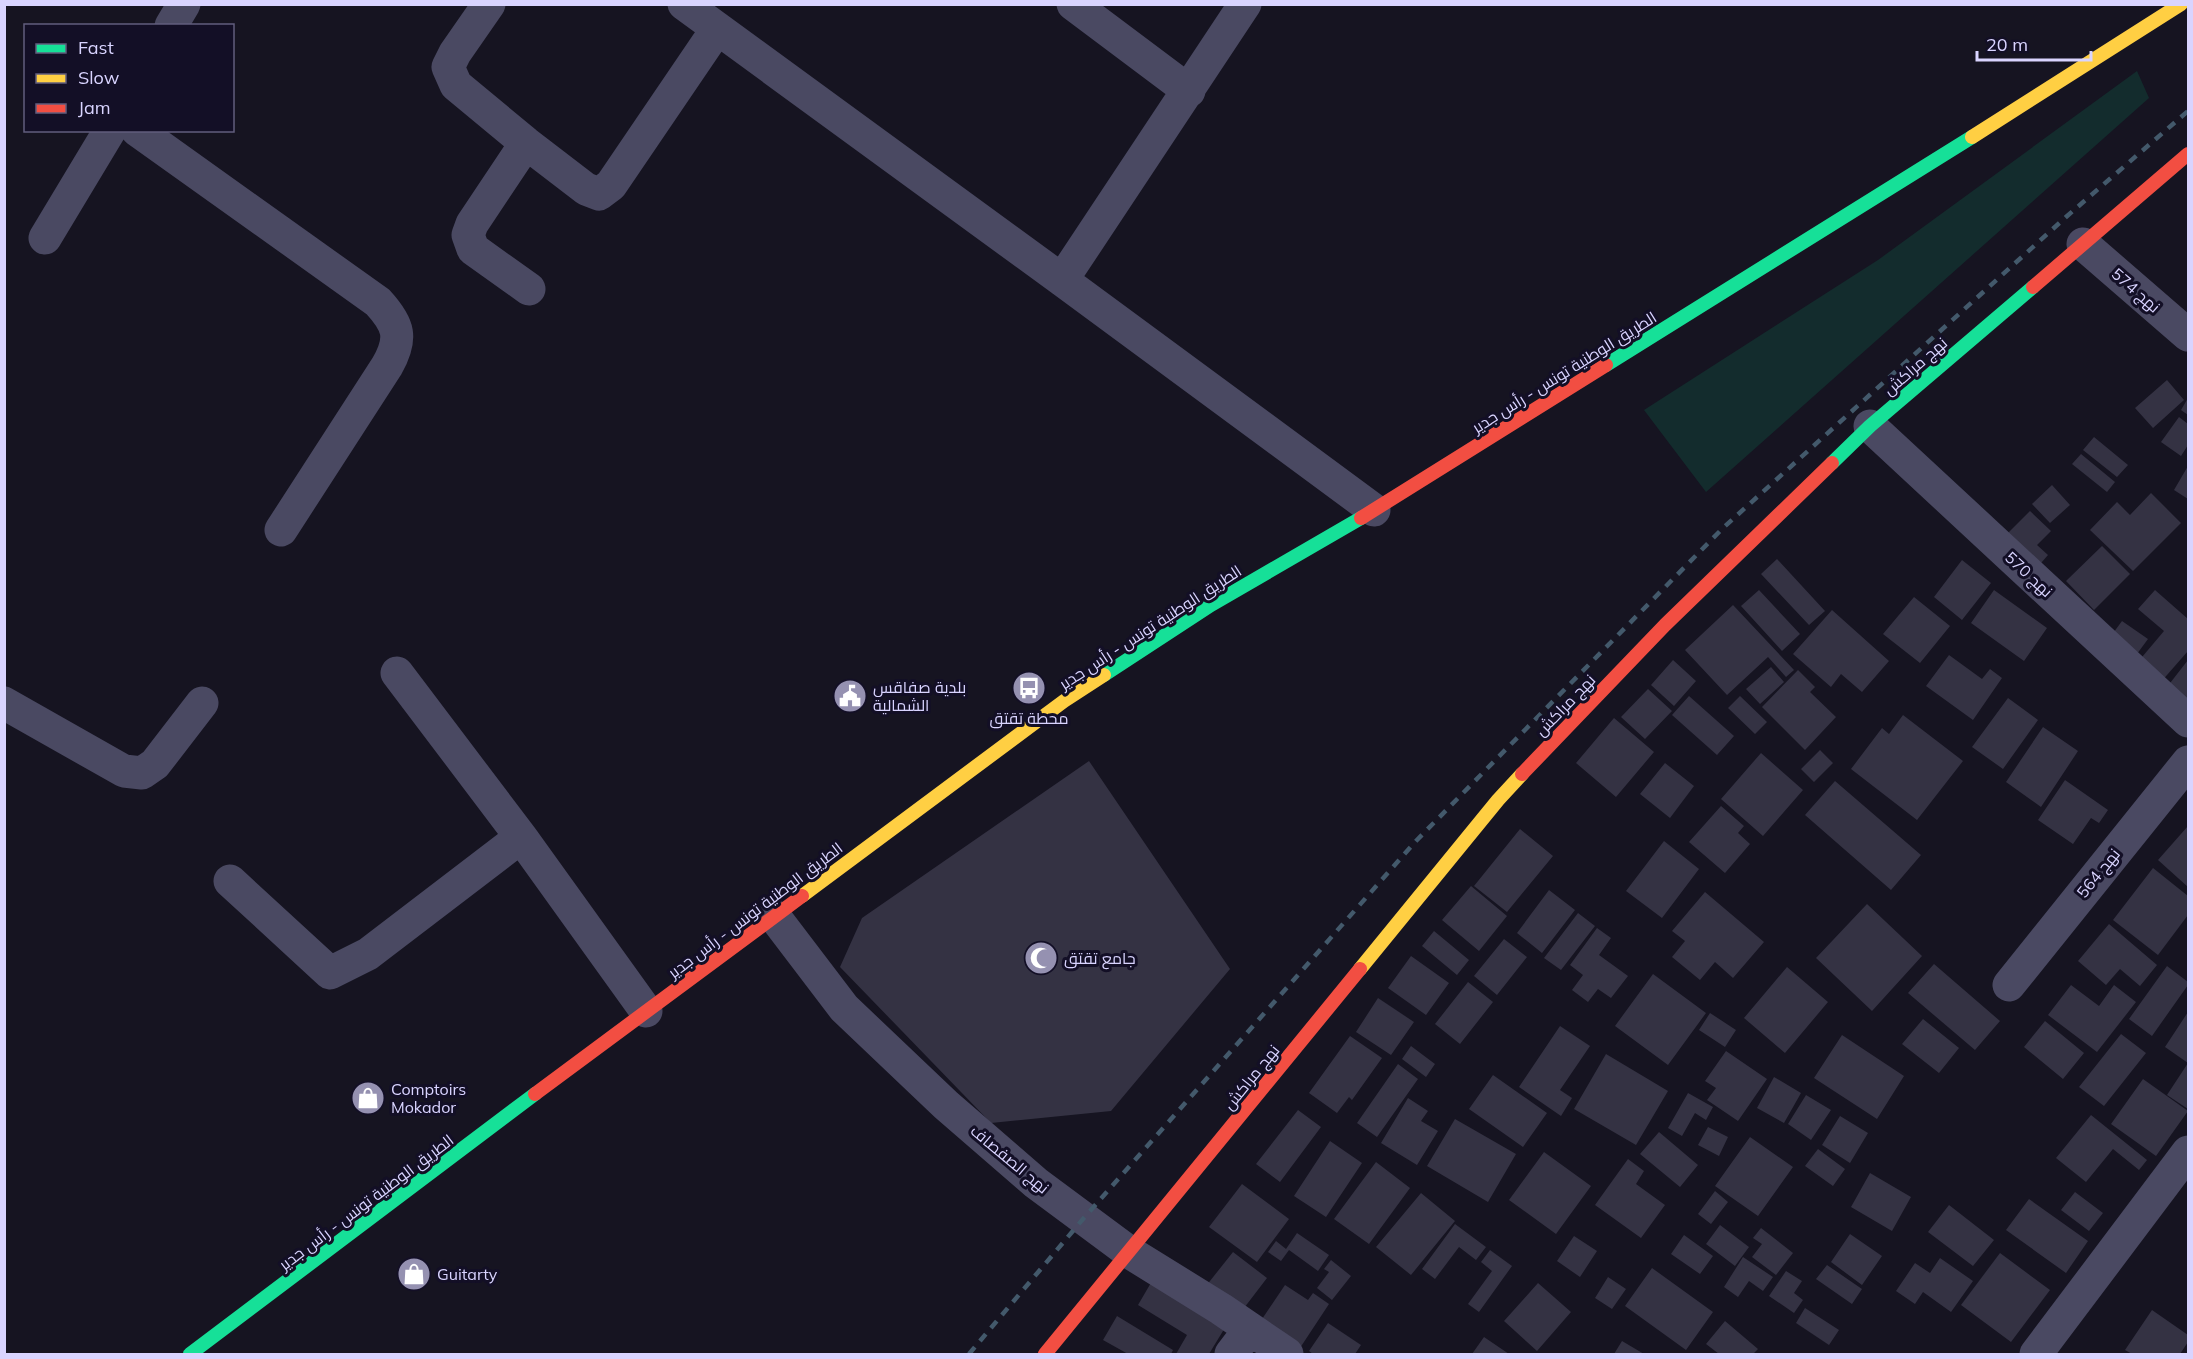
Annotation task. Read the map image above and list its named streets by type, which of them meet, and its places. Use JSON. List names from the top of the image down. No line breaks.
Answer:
{"streets":{"main road":["نهج مراكش","الطريق الوطنية تونس - رأس جدير"],"street":["نهج 574","نهج 570","نهج 564","نهج الصفصاف"]},"crossings":[["نهج 574","نهج مراكش"],["نهج مراكش","نهج 570"],["نهج مراكش","نهج الصفصاف"],["الطريق الوطنية تونس - رأس جدير","نهج الصفصاف"]],"places":{"bus stop":["محطة تقتق"],"public building":["بلدية صفاقس الشمالية"],"mosque":["جامع تقتق"],"shop":["Comptoirs Mokador","Guitarty"]},"legend":["Fast","Slow","Jam"],"scale_bar":"20 m"}
